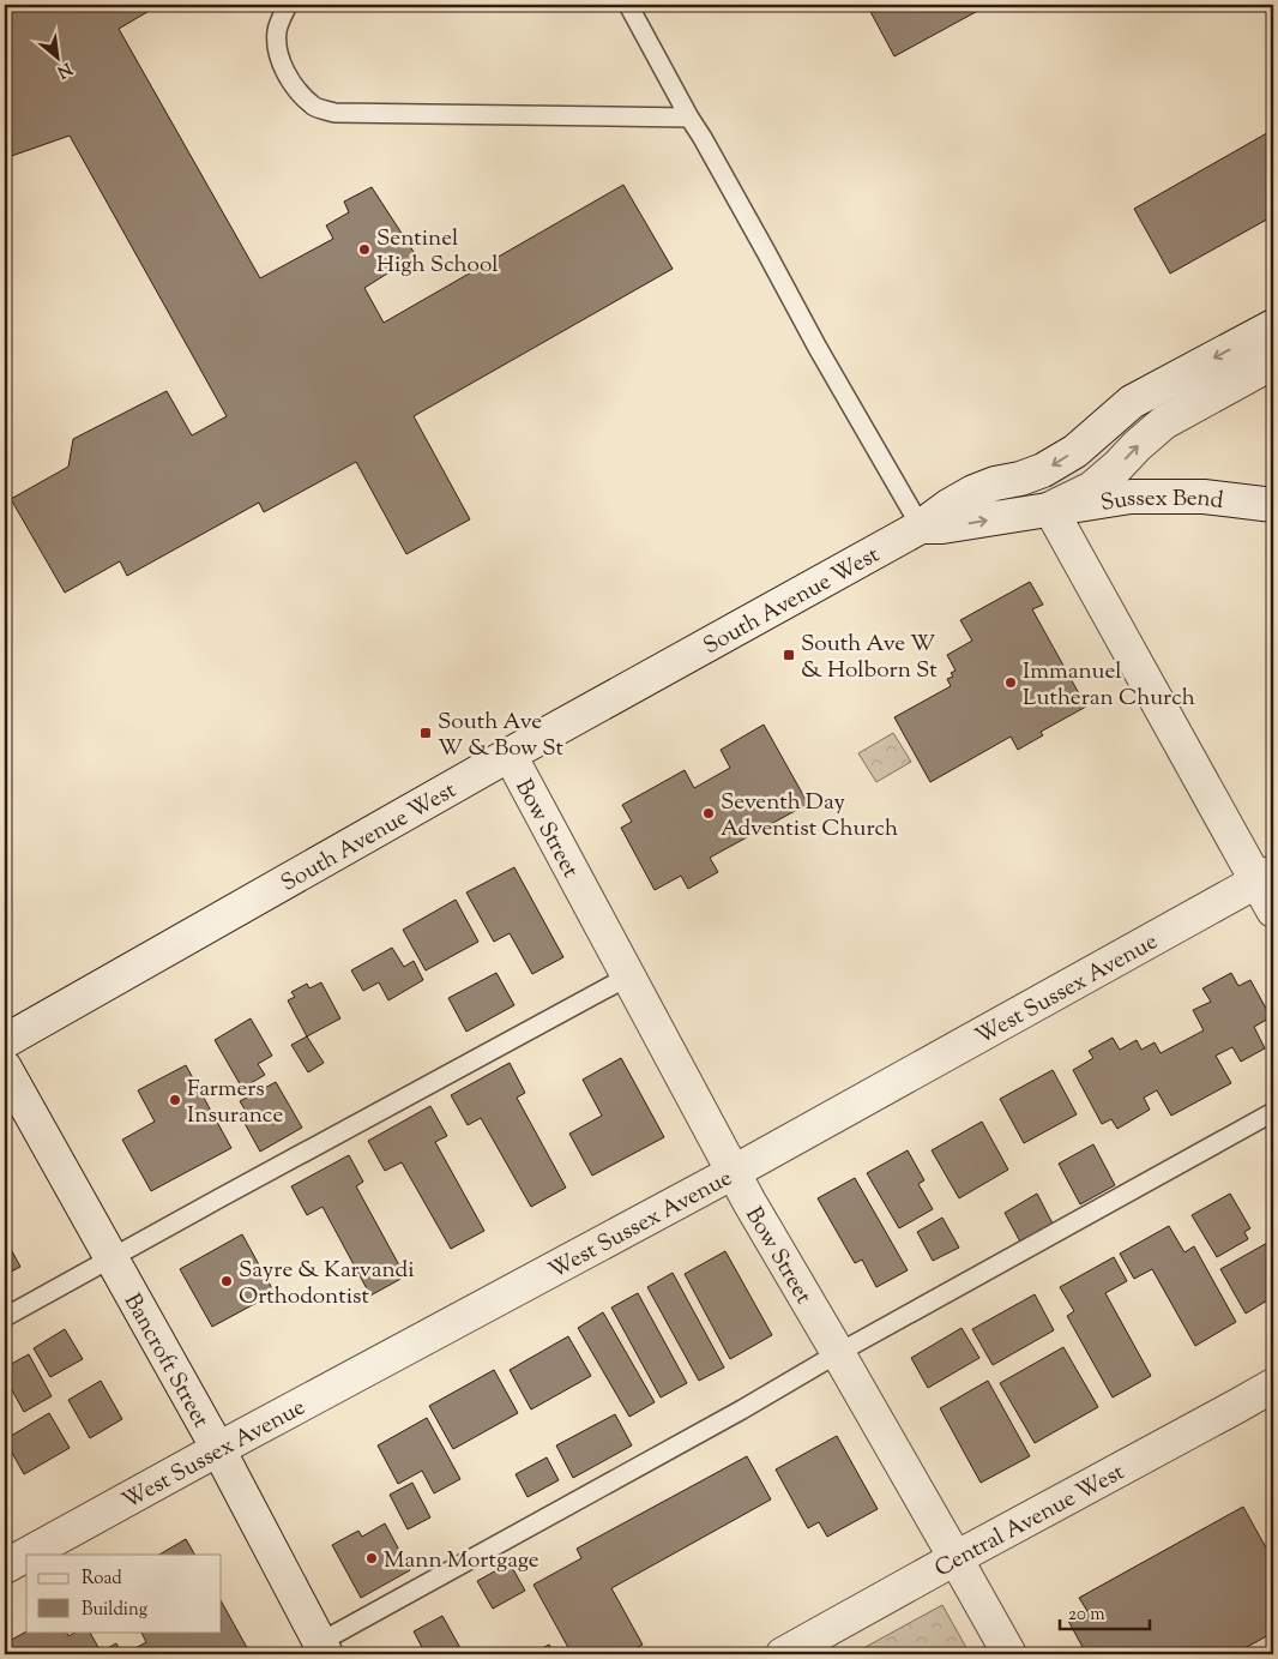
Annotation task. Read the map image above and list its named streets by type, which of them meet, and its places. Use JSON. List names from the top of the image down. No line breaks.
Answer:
{"streets":{"street":["Sussex Bend","South Avenue West","Bow Street","West Sussex Avenue","Bancroft Street","Central Avenue West"]},"crossings":[["Sussex Bend","South Avenue West"],["South Avenue West","Bow Street"],["Bow Street","West Sussex Avenue"],["Bow Street","Central Avenue West"],["West Sussex Avenue","Bancroft Street"]],"places":{"other":["Sentinel High School","Immanuel Lutheran Church","Seventh Day Adventist Church","Farmers Insurance","Sayre & Karvandi Orthodontist","Mann Mortgage"],"transit":["South Ave W & Holborn St","South Ave W & Bow St"]},"legend":["Road","Building"],"scale_bar":"20 m","north":"bottom right"}
